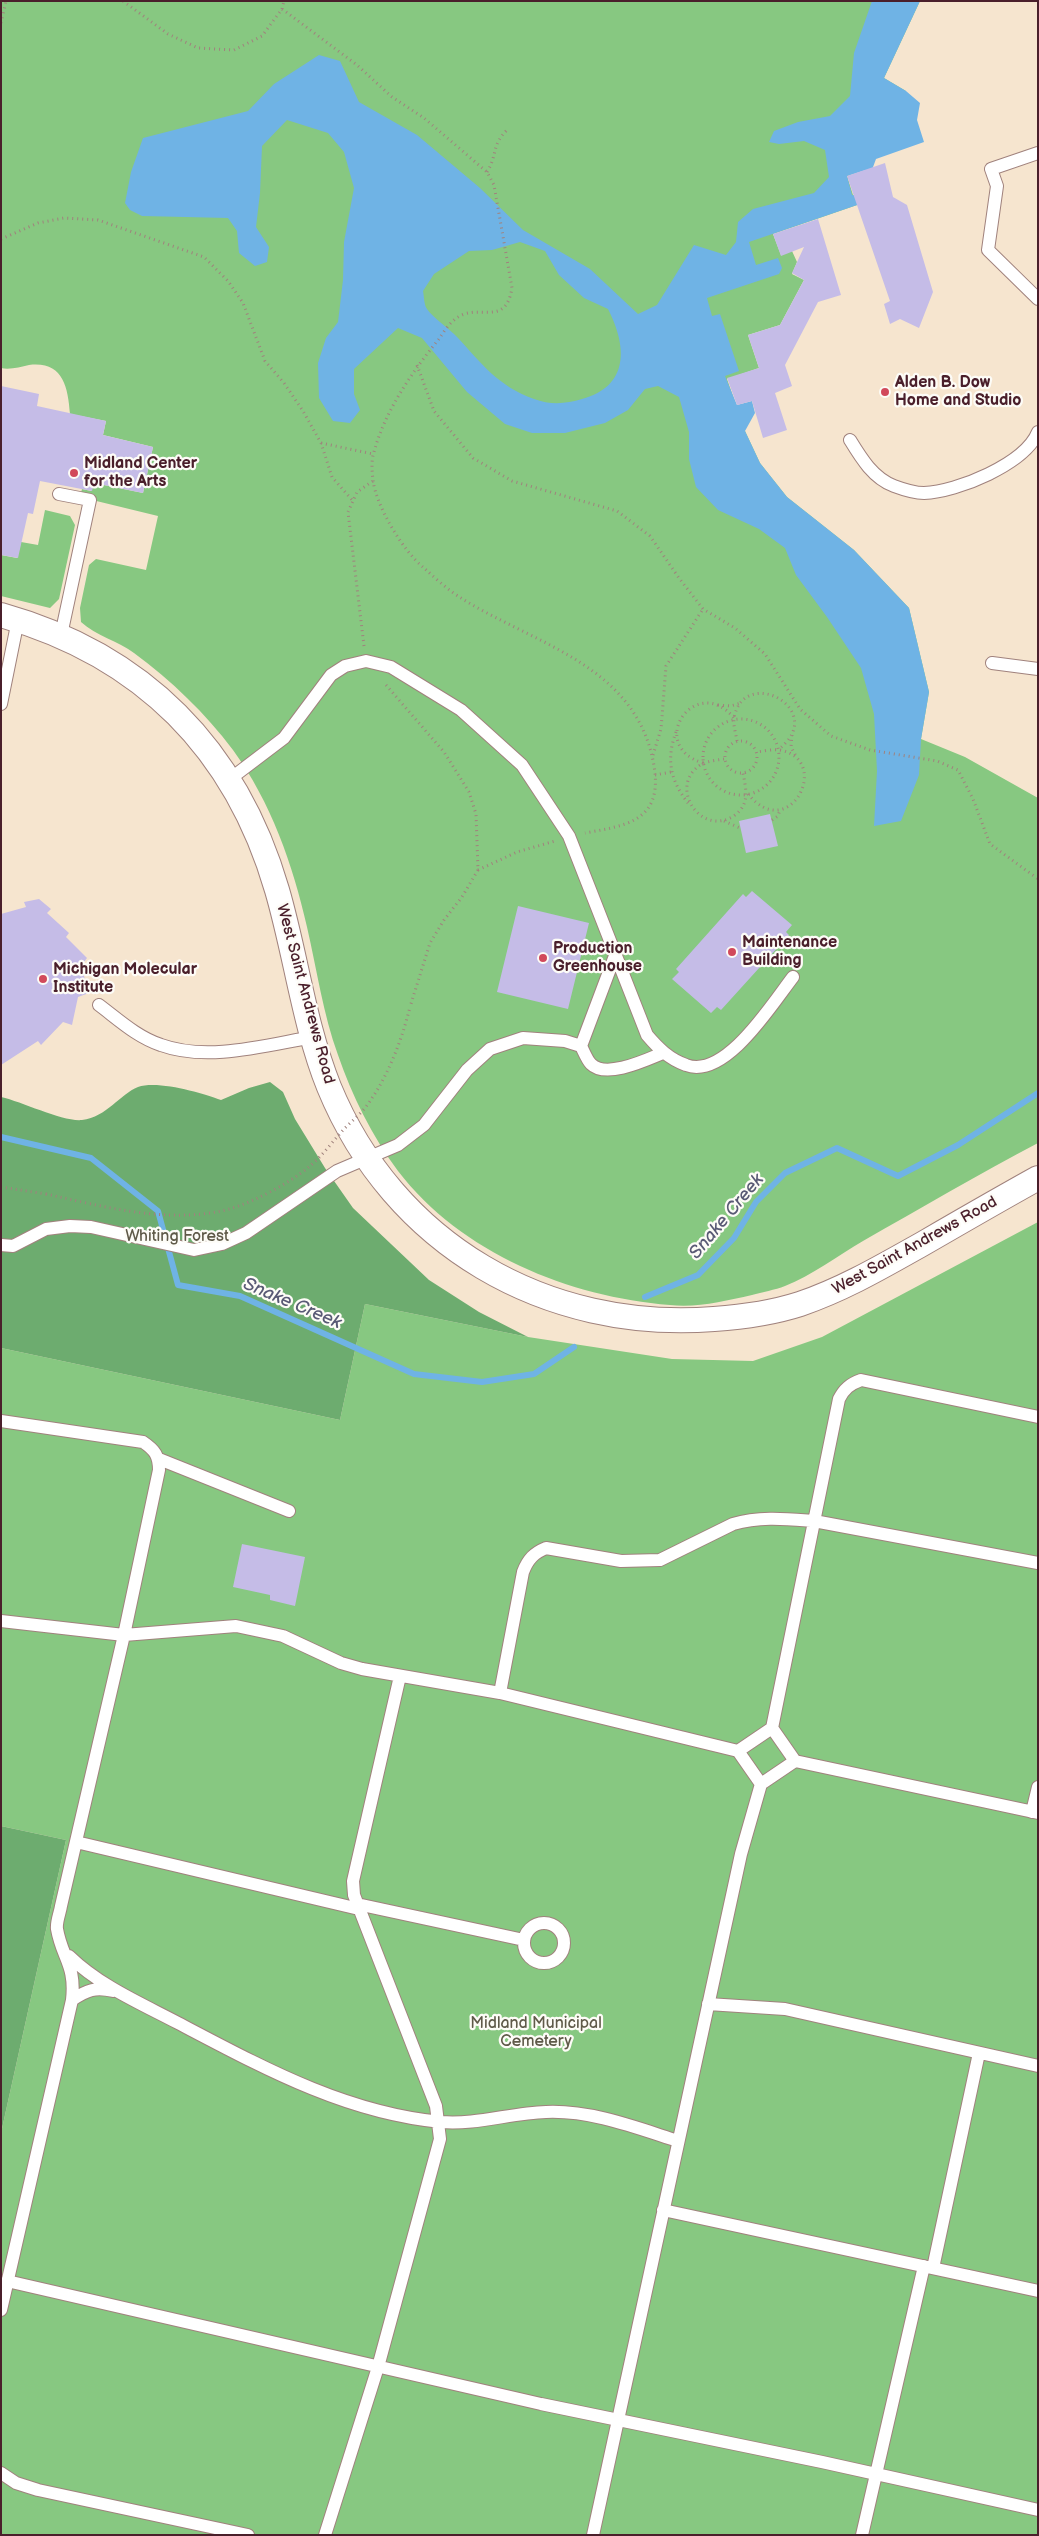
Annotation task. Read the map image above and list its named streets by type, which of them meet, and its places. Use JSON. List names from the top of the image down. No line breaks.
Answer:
{"streets":{"street":["West Saint Andrews Road"]},"water":["Snake Creek"],"parks":["Whiting Forest","Midland Municipal Cemetery"],"places":["Alden B. Dow Home and Studio","Midland Center for the Arts","Maintenance Building","Production Greenhouse","Michigan Molecular Institute"]}
